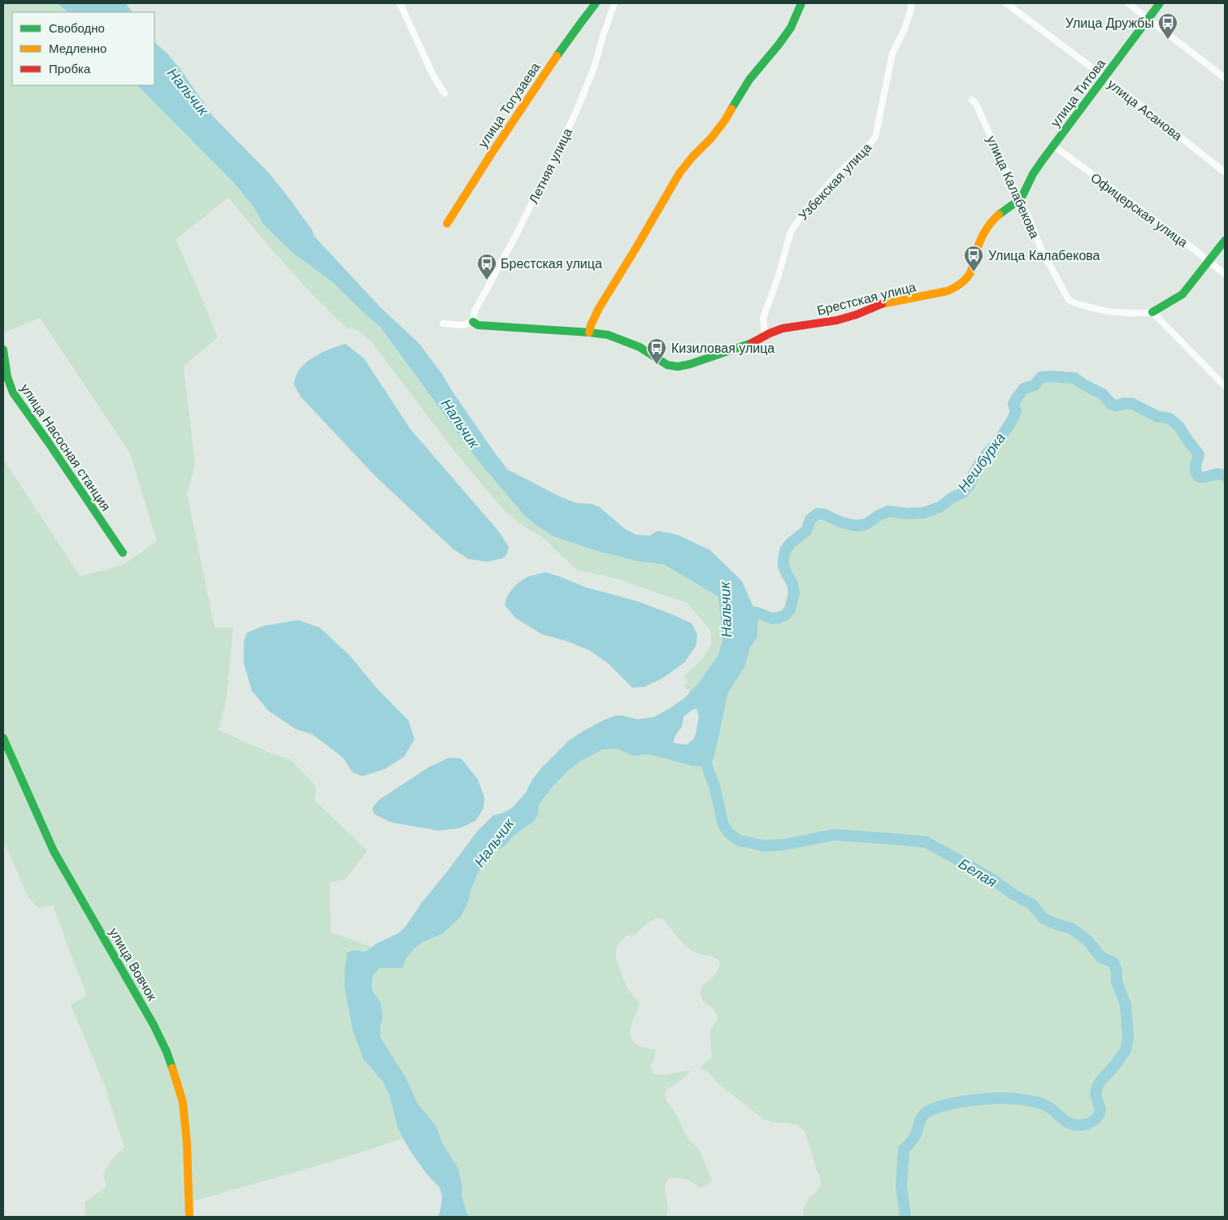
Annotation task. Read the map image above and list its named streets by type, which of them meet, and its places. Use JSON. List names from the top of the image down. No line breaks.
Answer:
{"streets":{"street":["улица Титова","улица Тогузаева","улица Асанова","Летняя улица","Узбекская улица","улица Калабекова","Офицерская улица","Брестская улица","улица Насосная станция","улица Вовчок"]},"crossings":[["улица Титова","улица Асанова"],["улица Титова","улица Калабекова"],["улица Титова","Офицерская улица"],["улица Титова","Брестская улица"],["Летняя улица","Брестская улица"],["Узбекская улица","Брестская улица"],["улица Калабекова","Брестская улица"]],"water":["Нальчик","Нешбурка","Белая"],"places":{"bus stop":["Улица Дружбы","Улица Калабекова","Брестская улица","Кизиловая улица"]},"legend":["Свободно","Медленно","Пробка"]}
